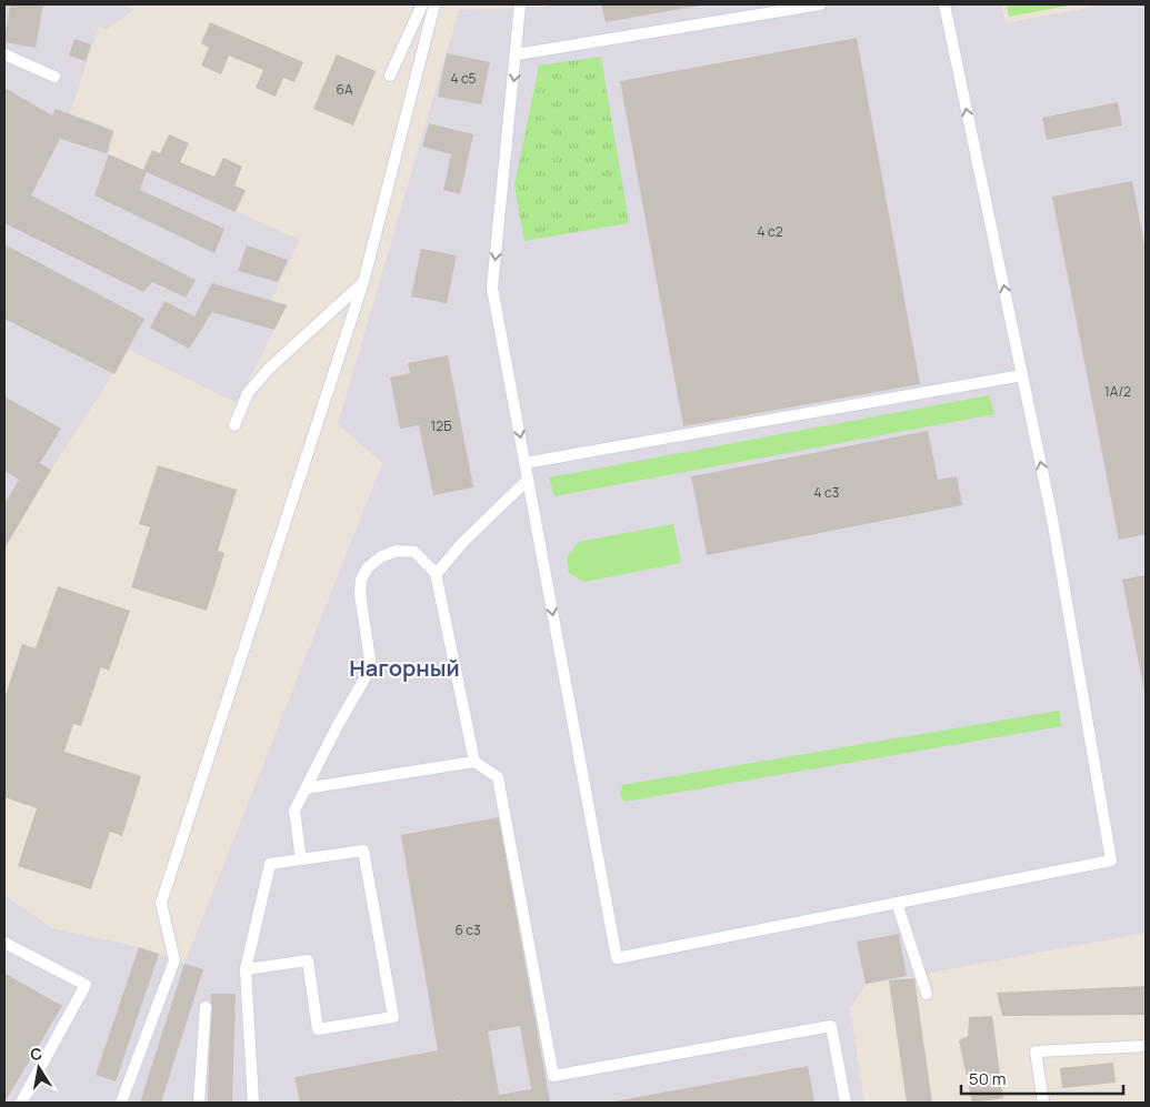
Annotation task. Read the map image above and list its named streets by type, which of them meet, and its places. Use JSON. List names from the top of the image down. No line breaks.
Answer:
{"districts":["Нагорный"],"house_numbers":["4 с5","6А","4 с2","1А/2","12Б","4 с3","6 с3"],"scale_bar":"50 m","north":"top"}
